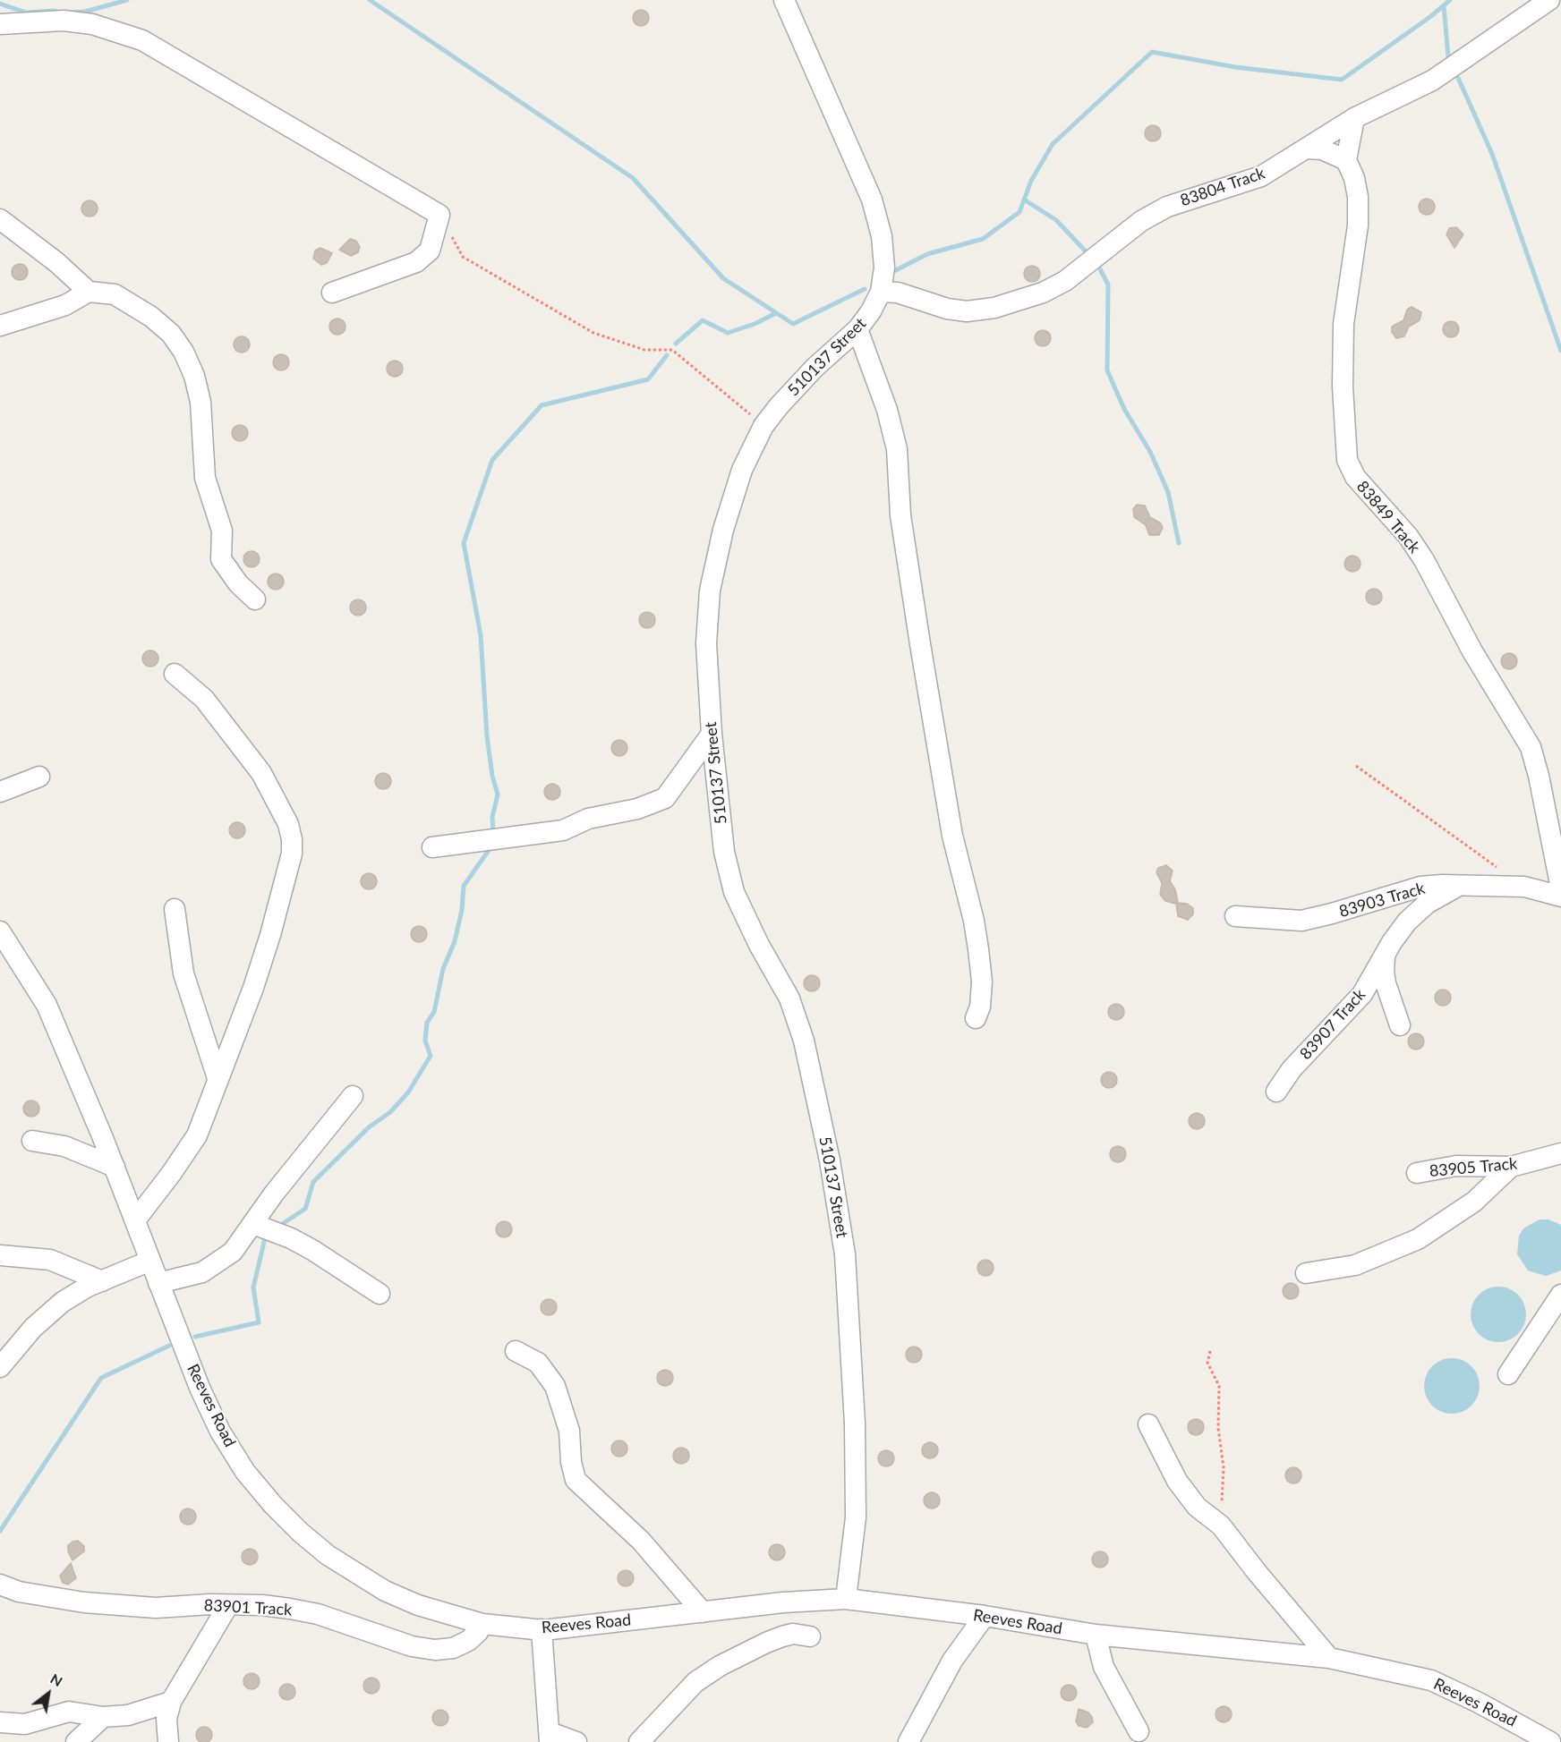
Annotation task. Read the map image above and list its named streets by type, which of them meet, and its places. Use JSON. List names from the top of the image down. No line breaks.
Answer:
{"streets":{"street":["83804 Track","510137 Street","83849 Track","83903 Track","83907 Track","83905 Track","Reeves Road","83901 Track"]},"crossings":[["83804 Track","510137 Street"],["510137 Street","Reeves Road"],["83903 Track","83907 Track"],["Reeves Road","83901 Track"]],"north":"top right"}
